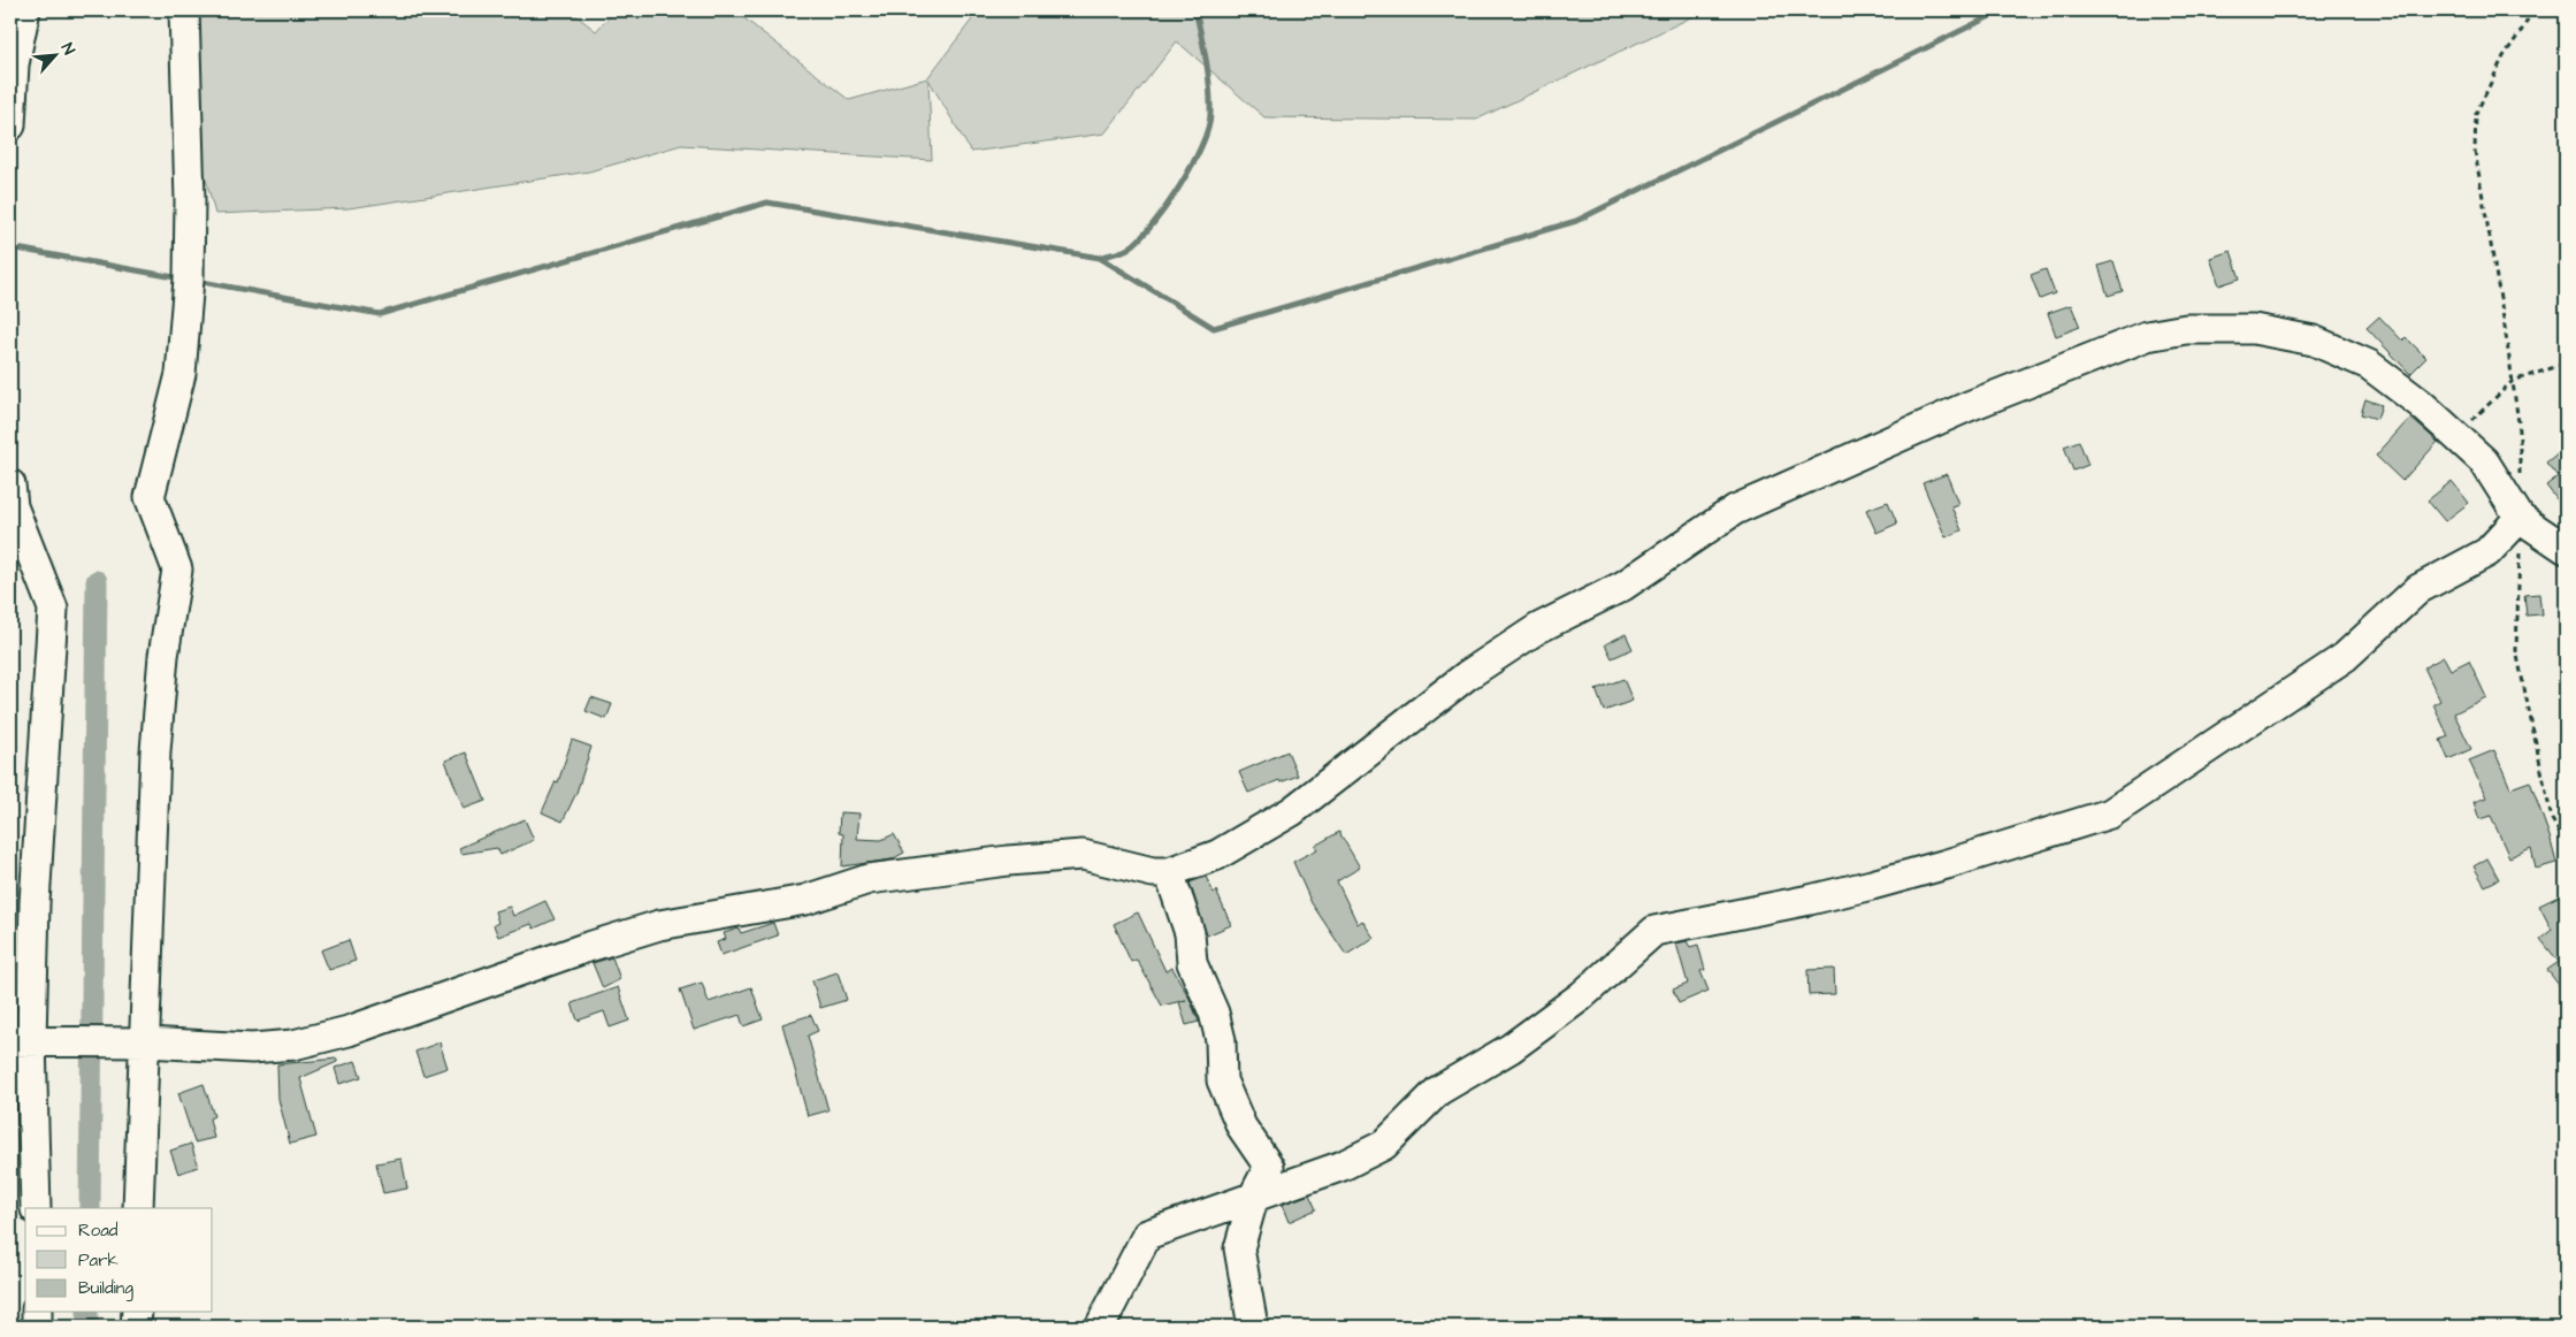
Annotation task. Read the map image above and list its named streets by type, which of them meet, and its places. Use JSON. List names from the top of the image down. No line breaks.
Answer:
{"legend":["Road","Park","Building"],"north":"top right"}
